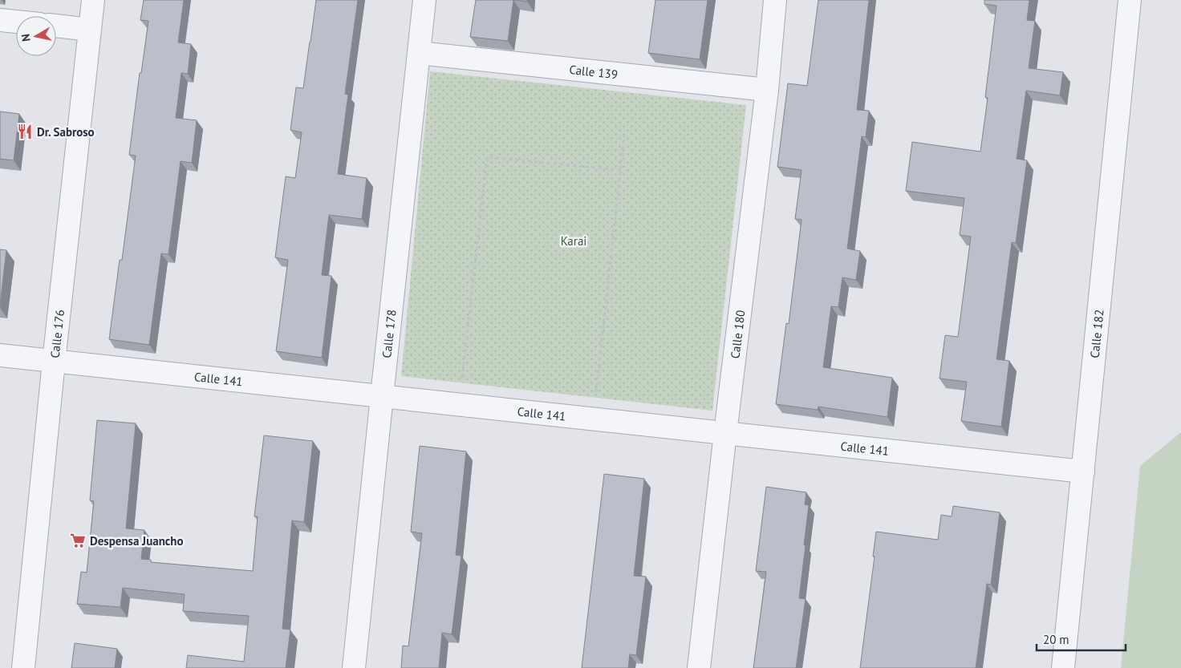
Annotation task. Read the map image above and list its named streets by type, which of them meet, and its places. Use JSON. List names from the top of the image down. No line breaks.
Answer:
{"streets":{"street":["Calle 139","Calle 176","Calle 178","Calle 180","Calle 182","Calle 141"]},"crossings":[["Calle 139","Calle 178"],["Calle 139","Calle 180"],["Calle 176","Calle 141"],["Calle 178","Calle 141"],["Calle 180","Calle 141"],["Calle 182","Calle 141"]],"parks":["Karai"],"places":{"restaurant":["Dr. Sabroso"],"supermarket":["Despensa Juancho"]},"scale_bar":"20 m","north":"left"}
